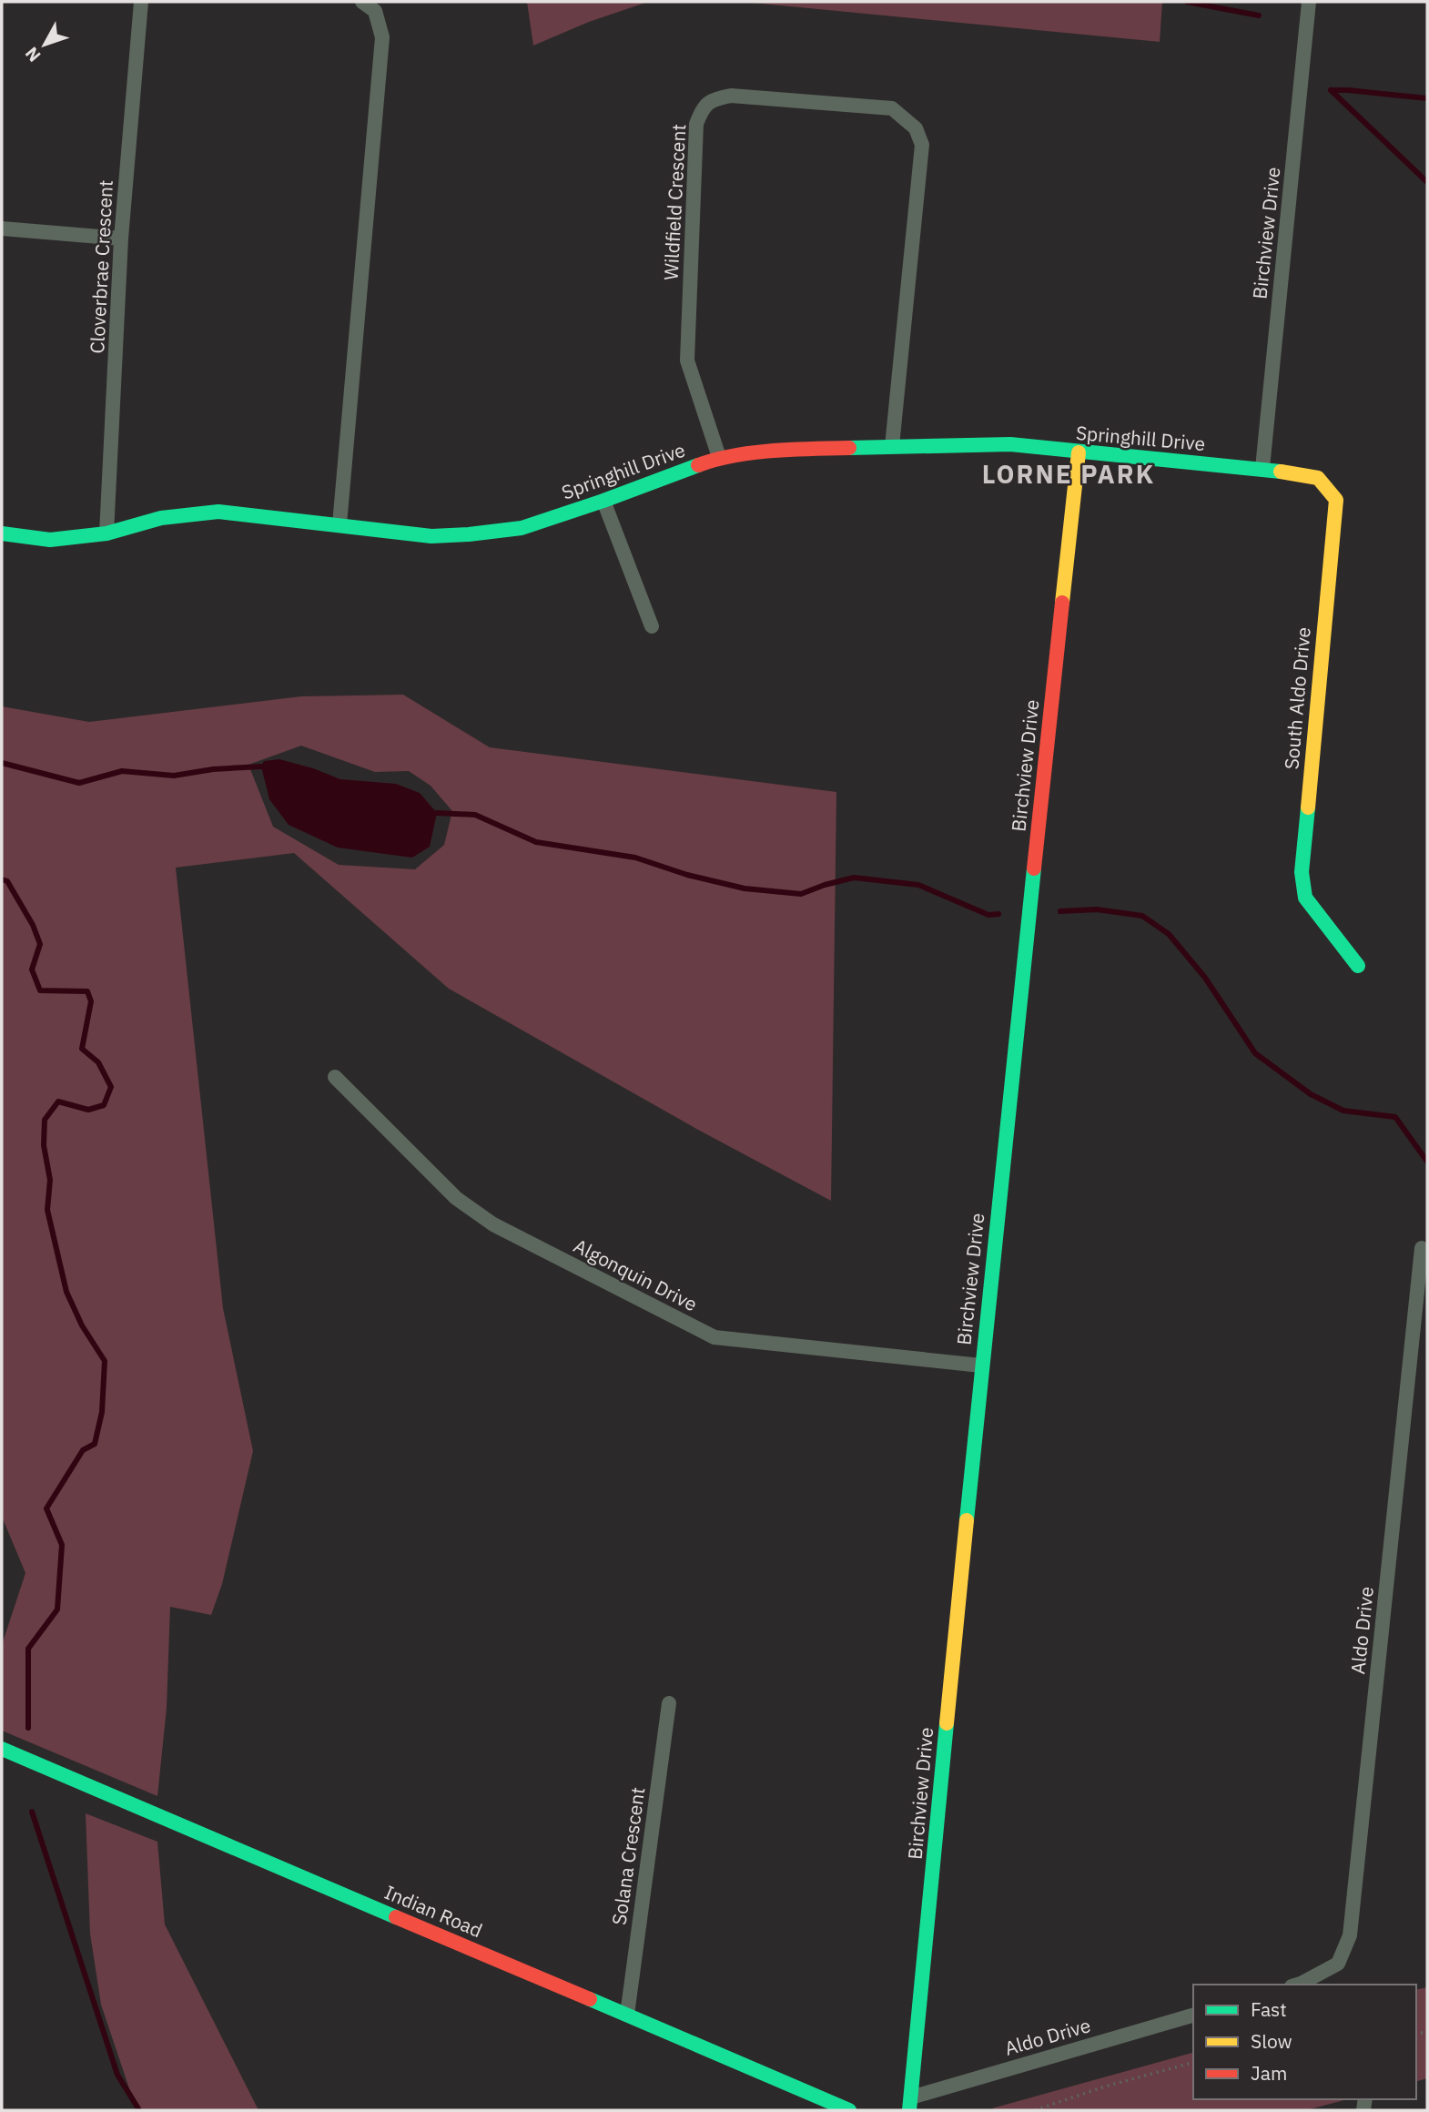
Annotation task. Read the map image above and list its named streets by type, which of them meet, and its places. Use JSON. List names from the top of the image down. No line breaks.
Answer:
{"streets":{"street":["Wildfield Crescent","Birchview Drive","Cloverbrae Crescent","Springhill Drive","South Aldo Drive","Algonquin Drive","Aldo Drive","Solana Crescent","Indian Road"]},"crossings":[["Wildfield Crescent","Springhill Drive"],["Birchview Drive","Springhill Drive"],["Birchview Drive","South Aldo Drive"],["Birchview Drive","Algonquin Drive"],["Birchview Drive","Aldo Drive"],["Cloverbrae Crescent","Springhill Drive"],["Springhill Drive","South Aldo Drive"],["Solana Crescent","Indian Road"]],"districts":["LORNE PARK"],"legend":["Fast","Slow","Jam"],"north":"bottom left"}
